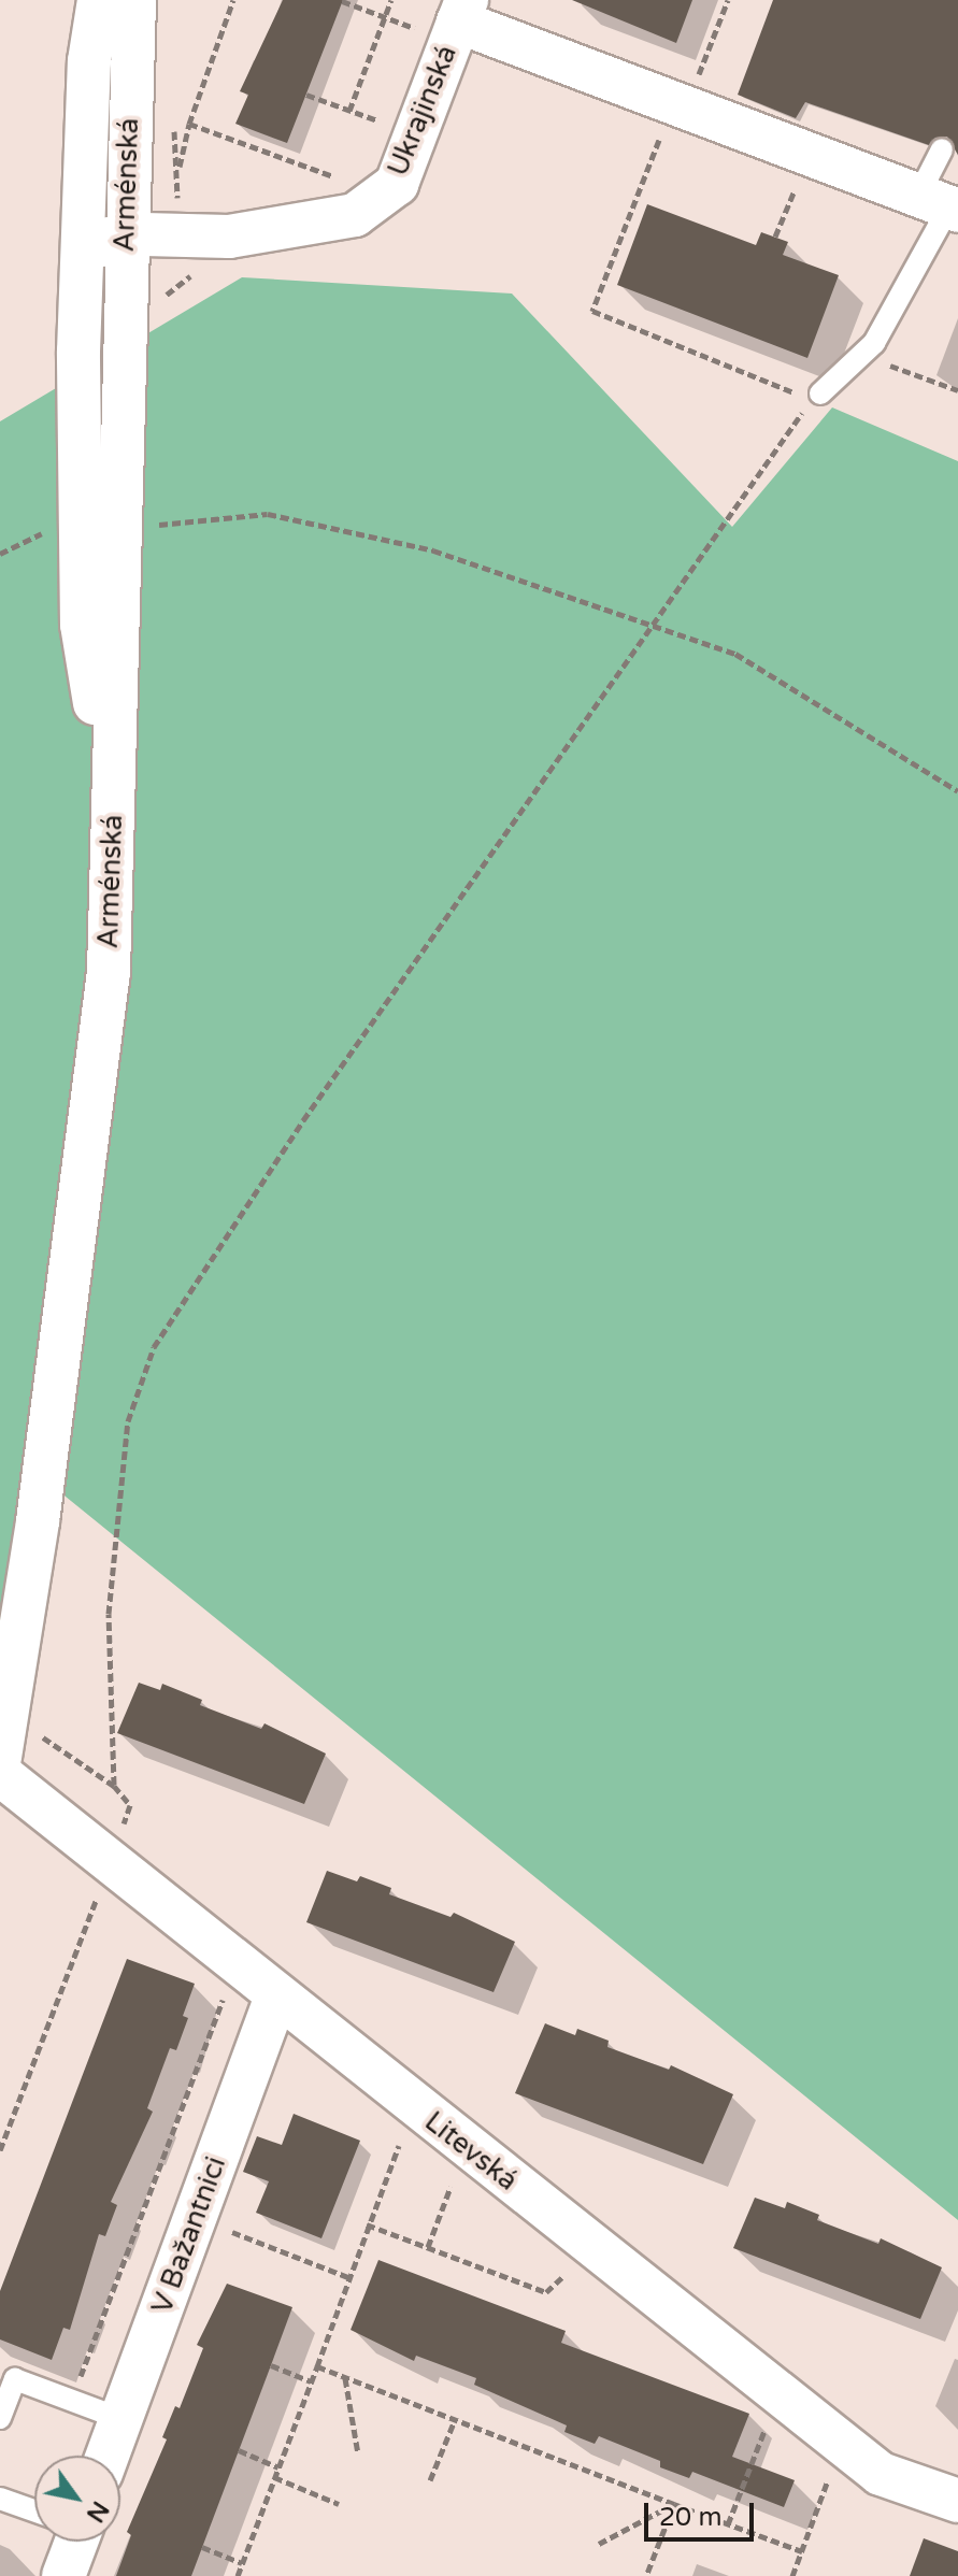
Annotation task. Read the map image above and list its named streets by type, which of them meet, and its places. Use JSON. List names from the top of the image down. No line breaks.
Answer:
{"streets":{"street":["Ukrajinská","Arménská","Litevská","V Bažantnici"]},"crossings":[["Ukrajinská","Arménská"],["Litevská","V Bažantnici"]],"scale_bar":"20 m","north":"bottom right"}
